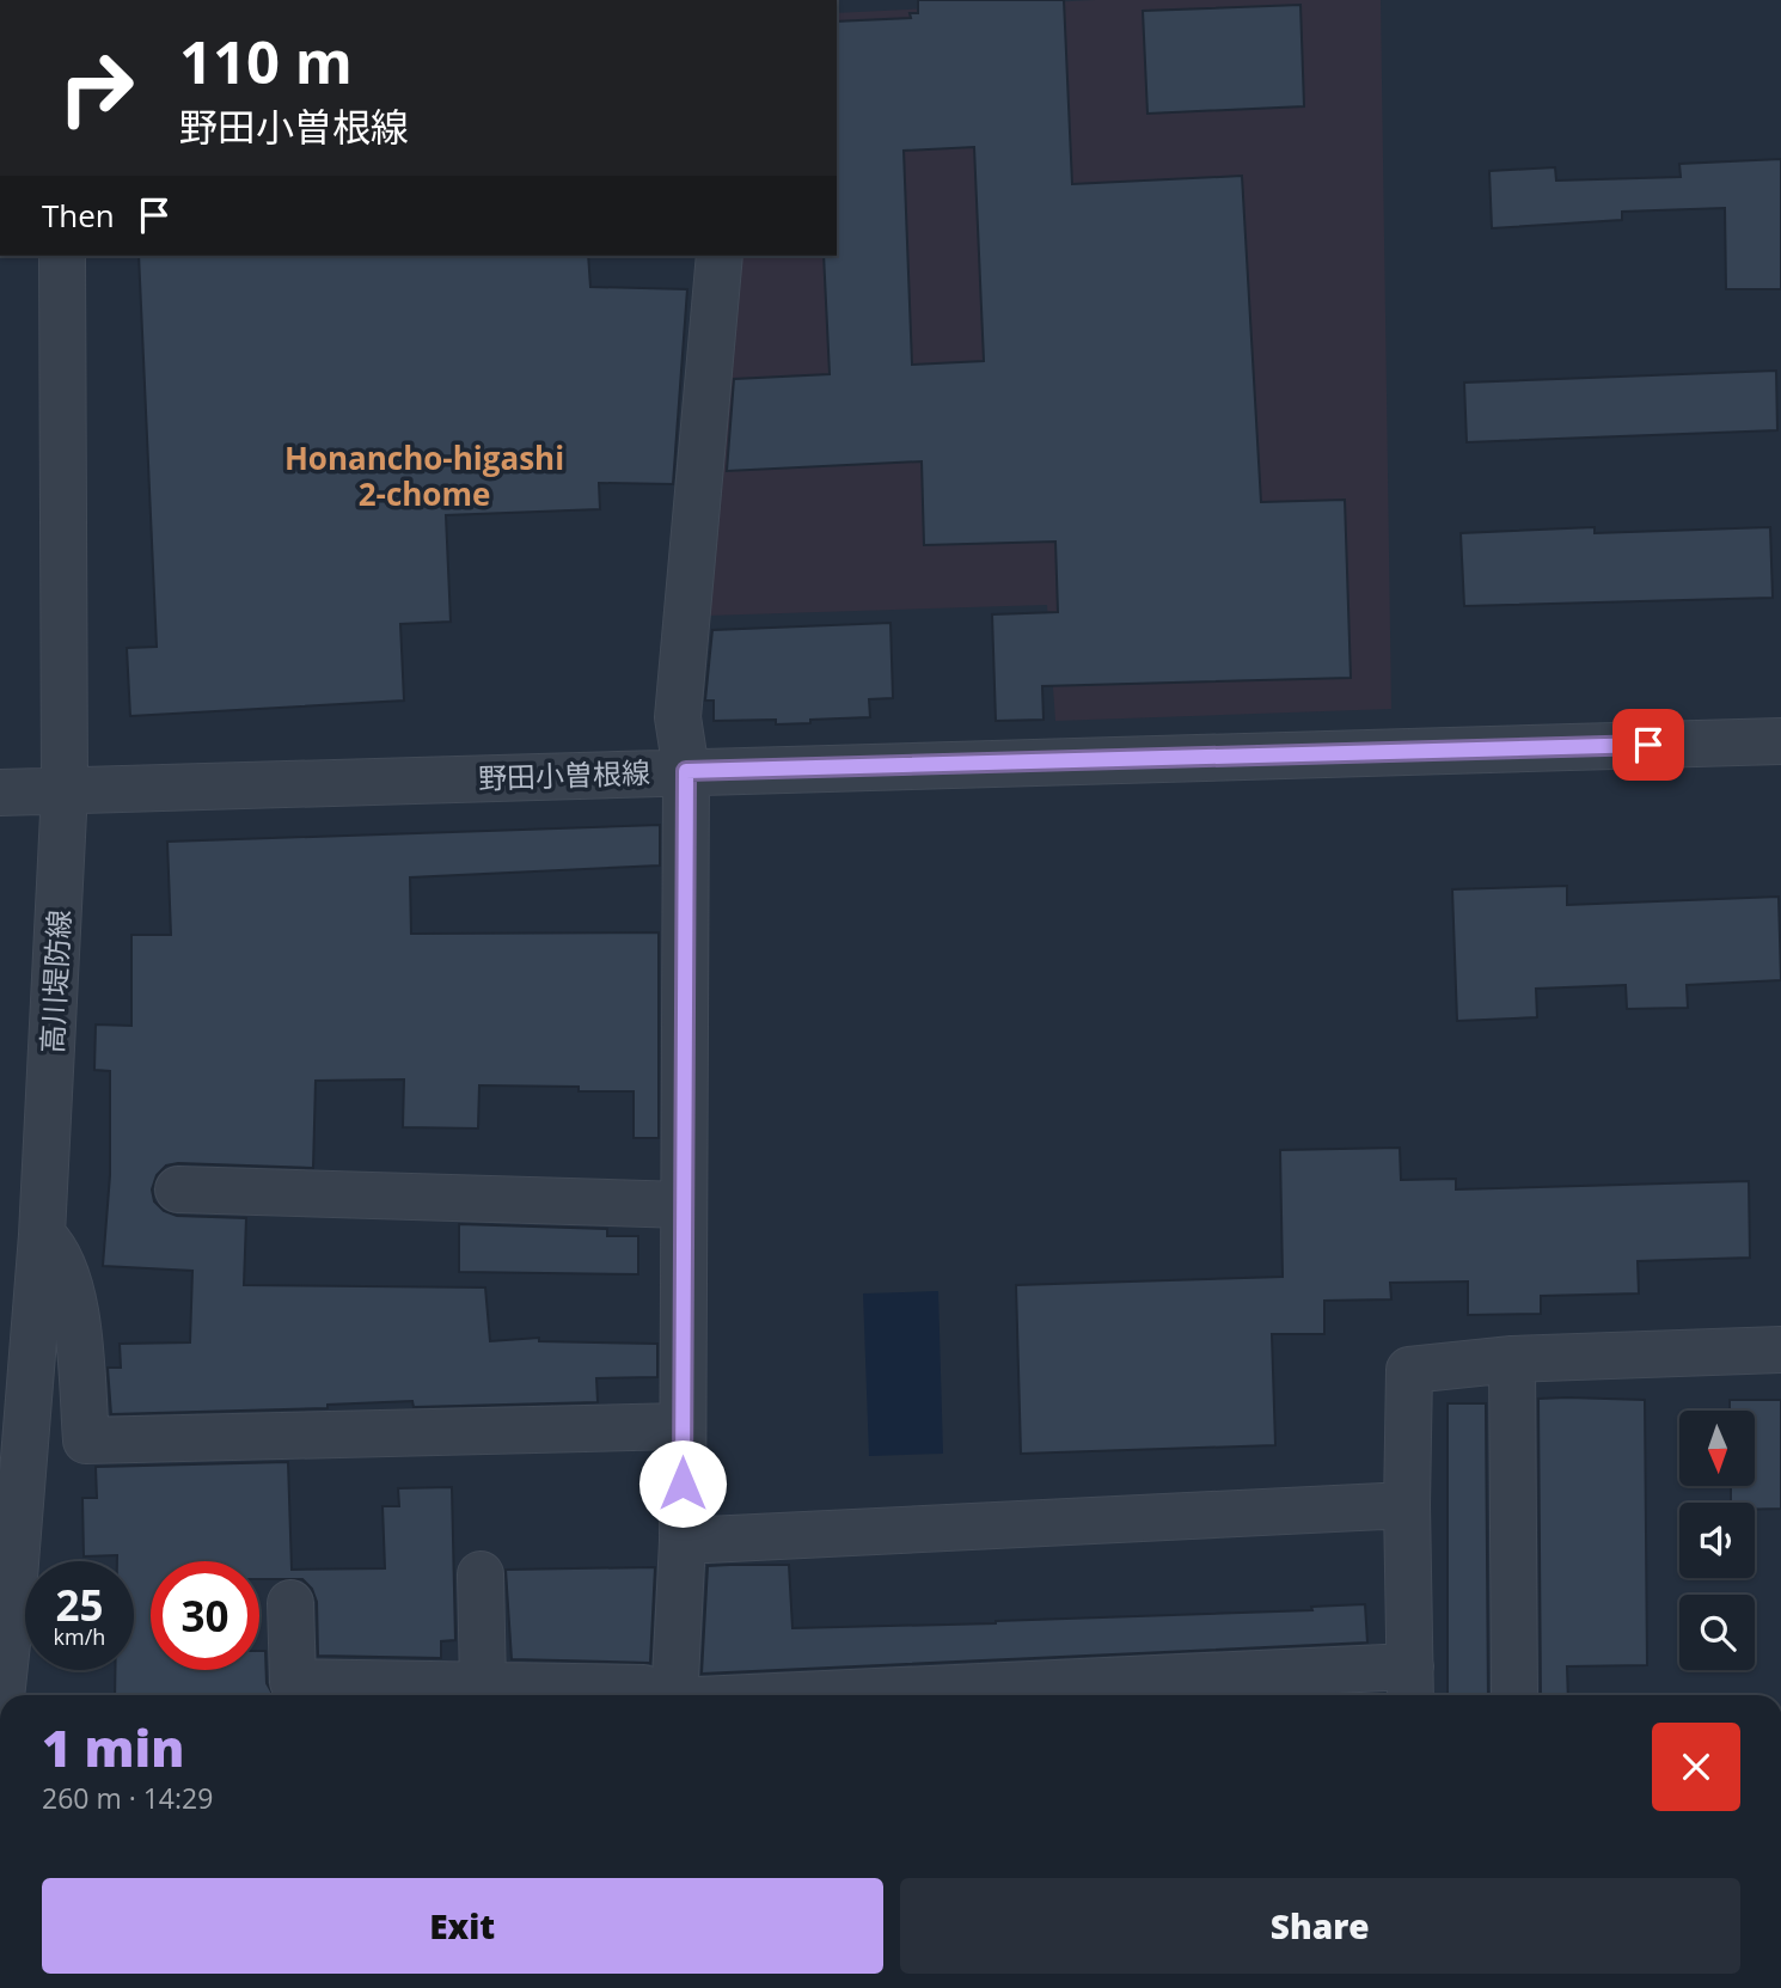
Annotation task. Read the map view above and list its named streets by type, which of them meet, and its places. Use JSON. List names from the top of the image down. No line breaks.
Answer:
{"streets":{"street":["野田小曽根線","高川堤防線"]},"crossings":[["野田小曽根線","高川堤防線"]],"districts":["Honancho-higashi 2-chome"],"north":"bottom","page":{"turn":["110 m","野田小曽根線"],"then":"Then","speed":"25 km/h","limit":"30","heading":["1 min","260 m · 14:29"],"buttons":["Exit","Share"]}}
